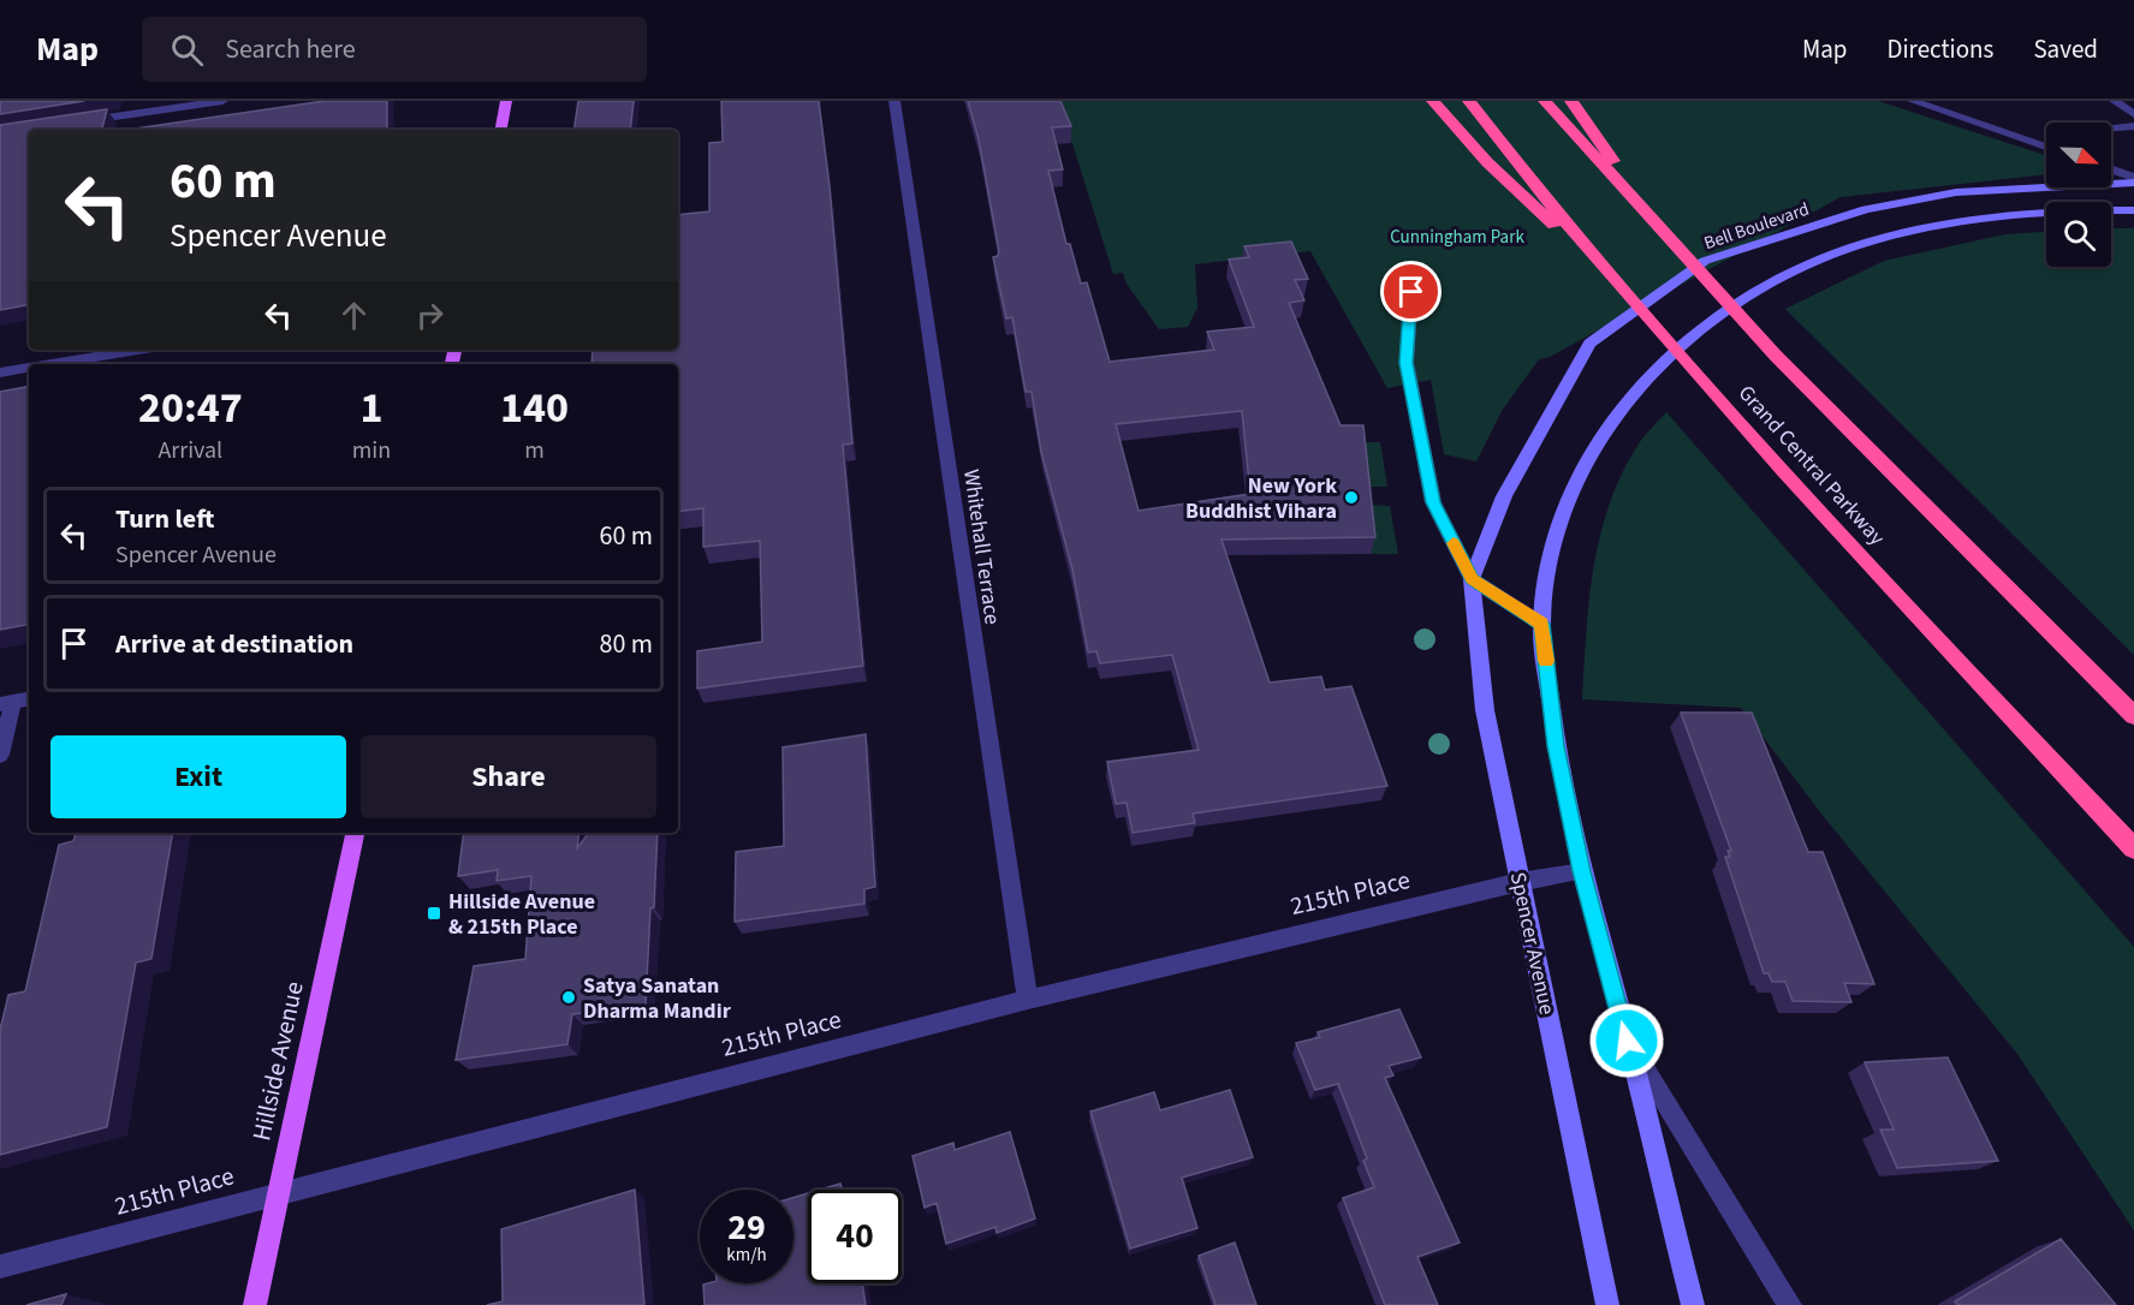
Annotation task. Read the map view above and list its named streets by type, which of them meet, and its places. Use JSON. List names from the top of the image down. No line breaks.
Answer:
{"streets":{"highway":["Grand Central Parkway"],"main road":["Hillside Avenue"],"street":["Bell Boulevard","Whitehall Terrace","215th Place","Spencer Avenue"]},"crossings":[["Bell Boulevard","Spencer Avenue"],["Whitehall Terrace","215th Place"],["215th Place","Spencer Avenue"],["215th Place","Hillside Avenue"]],"parks":["Cunningham Park"],"places":{"other":["New York Buddhist Vihara","Satya Sanatan Dharma Mandir"],"transit":["Hillside Avenue & 215th Place"]},"north":"bottom right","page":{"header":"Map","search":"Search here","nav":["Map","Directions","Saved"],"turn":["60 m","Spencer Avenue"],"eta":["20:47","Arrival","1","min","140","m"],"list":[{"name":"Turn left","note":"Spencer Avenue","value":"60 m"},{"name":"Arrive at destination","value":"80 m"}],"buttons":["Exit","Share"],"speed":"29 km/h","limit":"40"}}
